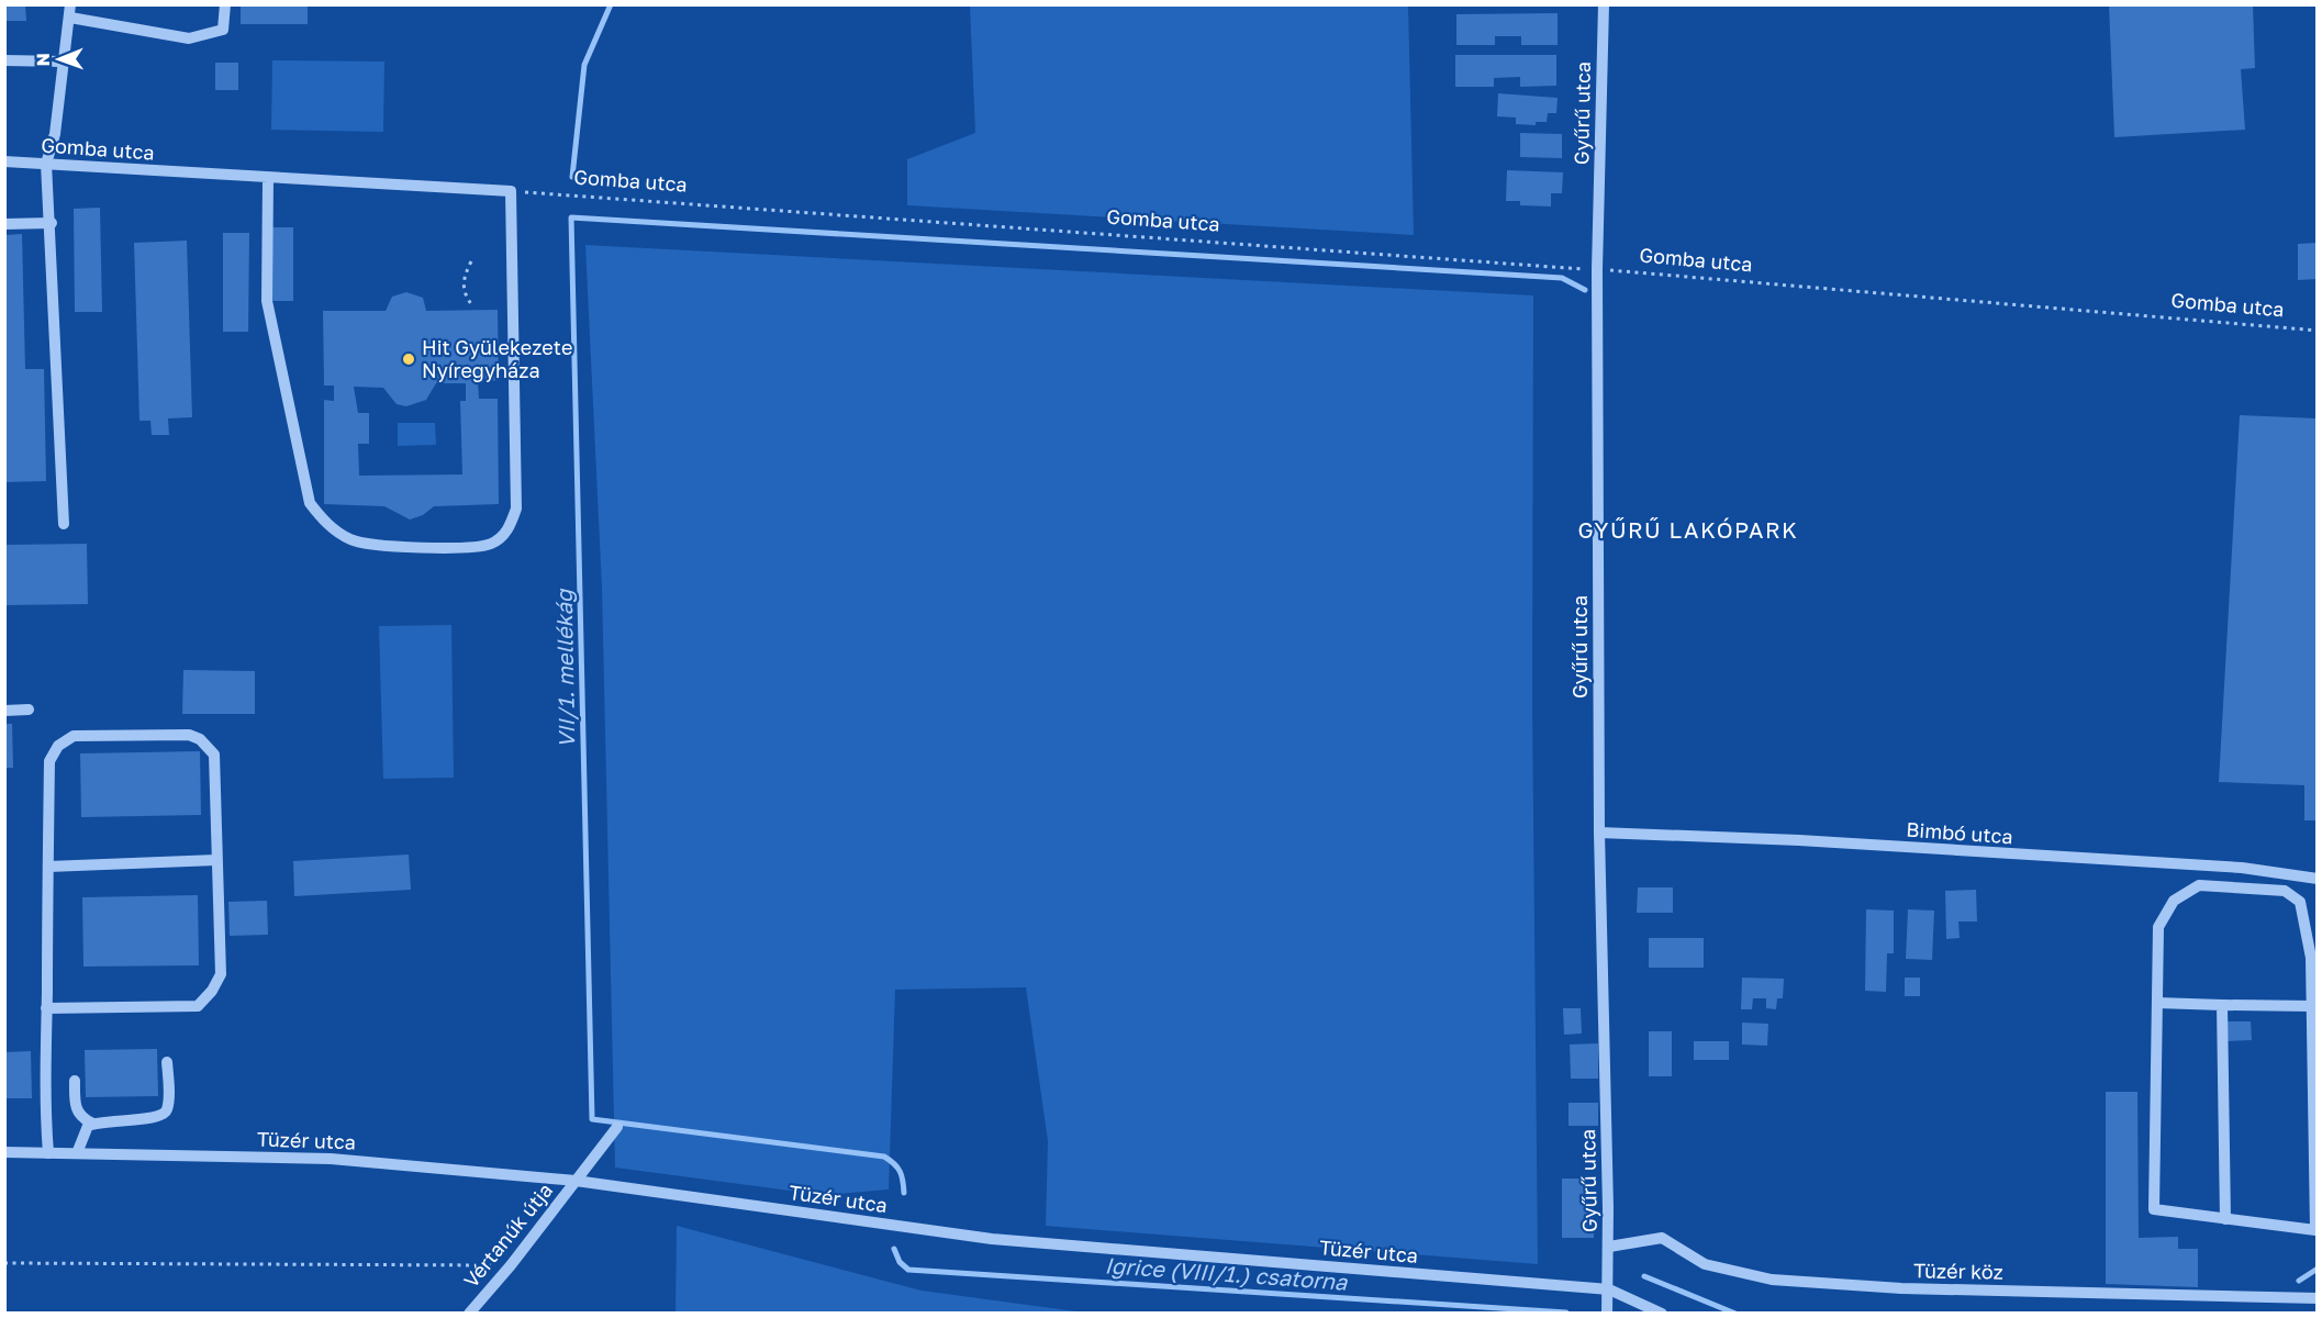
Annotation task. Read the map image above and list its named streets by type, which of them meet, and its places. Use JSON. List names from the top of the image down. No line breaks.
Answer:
{"streets":{"street":["Gyűrű utca","Gomba utca","Bimbó utca","Tüzér utca","Vértanúk útja","Tüzér köz"]},"crossings":[["Gyűrű utca","Gomba utca"],["Gyűrű utca","Bimbó utca"],["Gyűrű utca","Tüzér utca"],["Gyűrű utca","Tüzér köz"],["Tüzér utca","Vértanúk útja"]],"districts":["GYŰRŰ LAKÓPARK"],"water":["VII/1. mellékág","Igrice (VIII/1.) csatorna"],"places":["Hit Gyülekezete Nyíregyháza"],"north":"left"}
